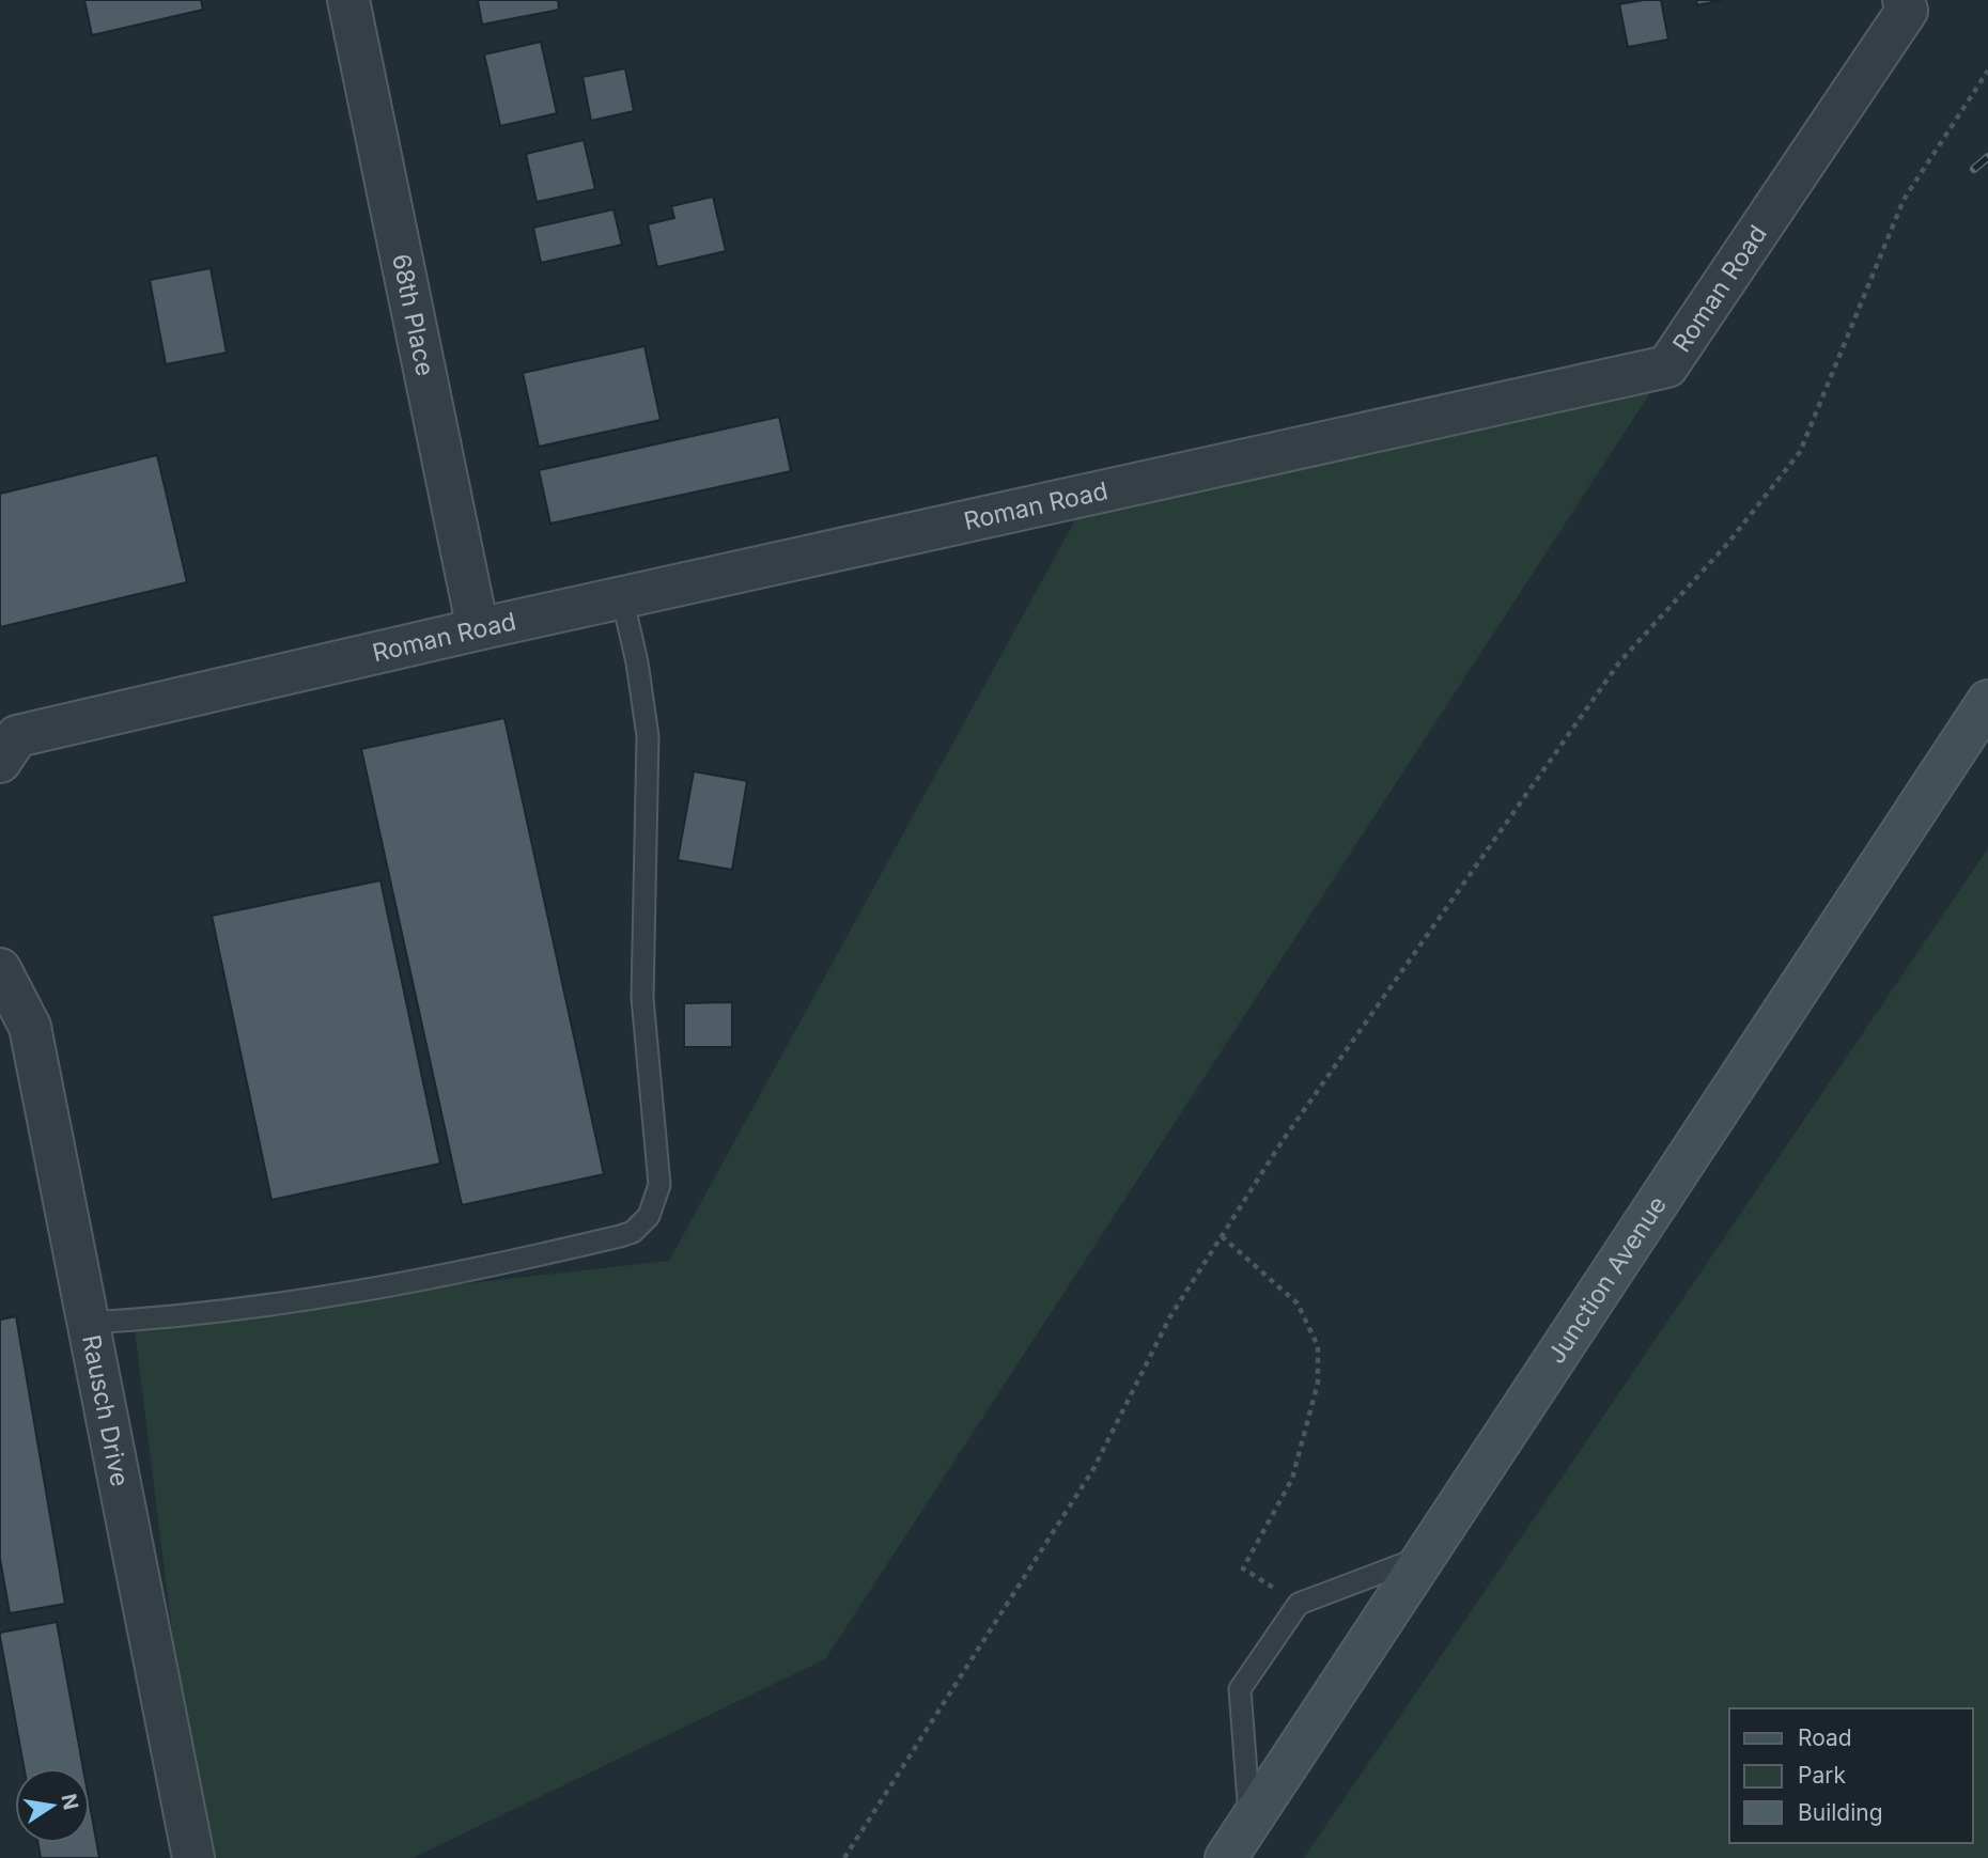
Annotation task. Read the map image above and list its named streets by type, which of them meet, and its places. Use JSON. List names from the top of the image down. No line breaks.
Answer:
{"streets":{"street":["Roman Road","68th Place","Junction Avenue","Rausch Drive"]},"crossings":[["Roman Road","68th Place"]],"legend":["Road","Park","Building"],"north":"right"}
